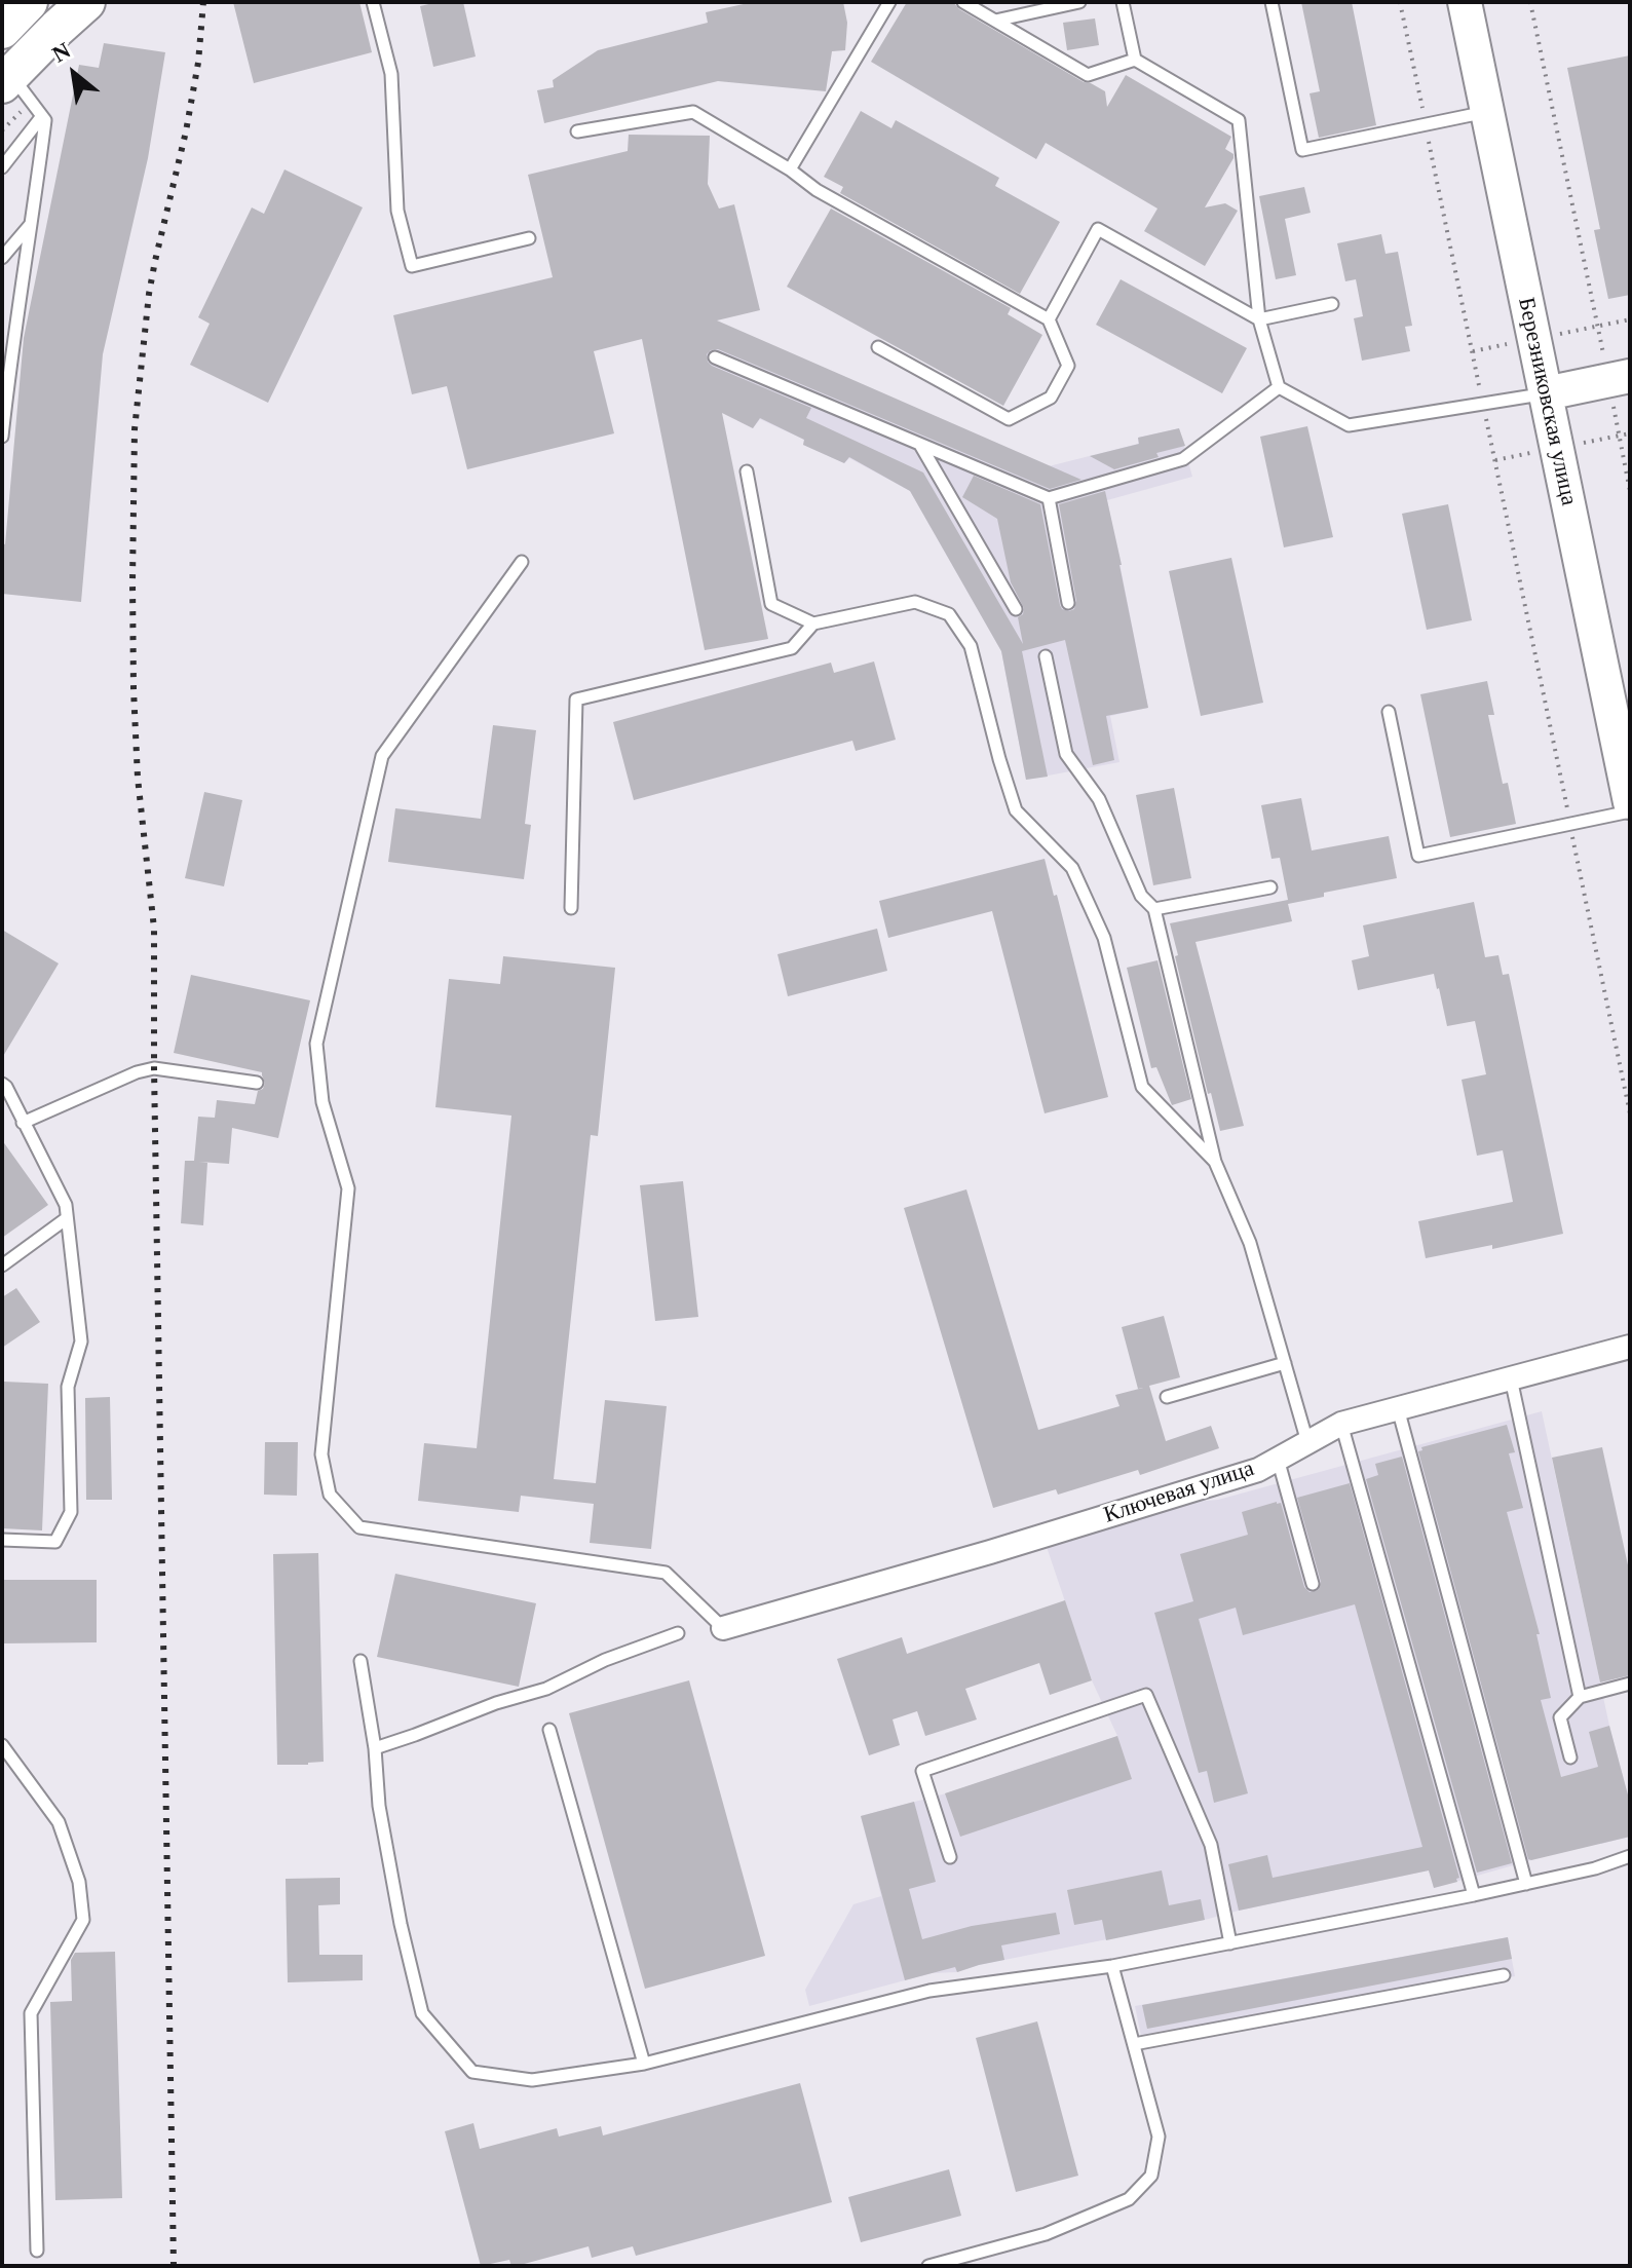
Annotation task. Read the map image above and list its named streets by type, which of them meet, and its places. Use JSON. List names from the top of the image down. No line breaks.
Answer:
{"streets":{"main road":["Березниковская улица"],"street":["Ключевая улица"]},"north":"top left"}
